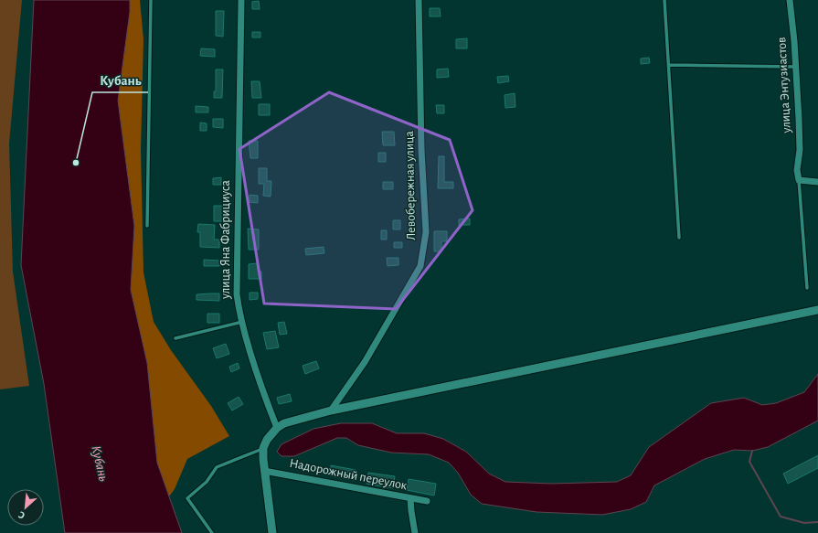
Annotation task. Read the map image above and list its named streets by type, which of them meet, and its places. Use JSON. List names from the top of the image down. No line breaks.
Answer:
{"streets":{"street":["улица Энтузиастов","Левобережная улица","улица Яна Фабрициуса","Надорожный переулок"]},"water":["Кубань"],"places":["Кубань"],"north":"bottom left"}
